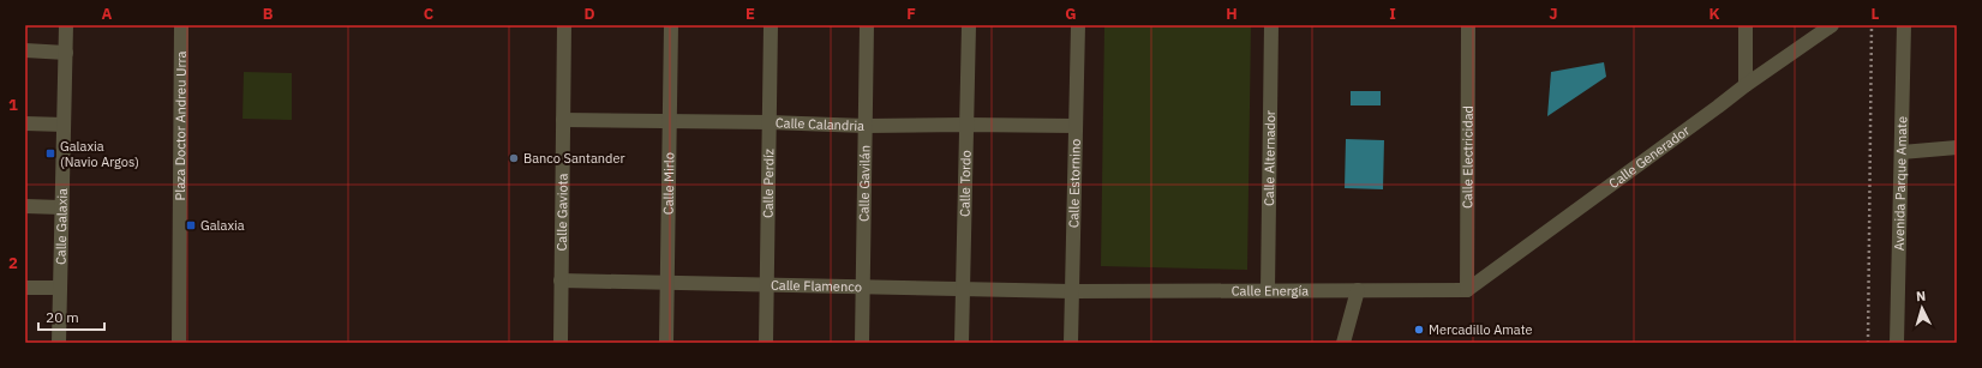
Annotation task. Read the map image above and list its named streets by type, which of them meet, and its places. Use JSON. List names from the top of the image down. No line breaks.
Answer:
{"streets":{"street":["Calle Calandria","Plaza Doctor Andreu Urra","Calle Electricidad","Calle Generador","Calle Alternador","Calle Mirlo","Calle Gavilán","Calle Perdíz","Calle Tordo","Calle Estornino","Avenida Parque Amate","Calle Gaviota","Calle Galaxia","Calle Flamenco","Calle Energía"]},"crossings":[["Calle Calandria","Calle Mirlo"],["Calle Calandria","Calle Gavilán"],["Calle Calandria","Calle Perdíz"],["Calle Calandria","Calle Tordo"],["Calle Calandria","Calle Estornino"],["Calle Calandria","Calle Gaviota"],["Calle Electricidad","Calle Generador"],["Calle Electricidad","Calle Energía"],["Calle Generador","Calle Energía"],["Calle Alternador","Calle Energía"],["Calle Mirlo","Calle Flamenco"],["Calle Gavilán","Calle Flamenco"],["Calle Perdíz","Calle Flamenco"],["Calle Tordo","Calle Flamenco"],["Calle Estornino","Calle Flamenco"],["Calle Estornino","Calle Energía"],["Calle Gaviota","Calle Flamenco"],["Calle Flamenco","Calle Energía"]],"places":{"transit":["Galaxia (Navio Argos)","Galaxia"],"other":["Banco Santander","Mercadillo Amate"]},"scale_bar":"20 m","north":"top","grid":{"columns":["A","B","C","D","E","F","G","H","I","J","K","L"],"rows":["1","2"]}}
